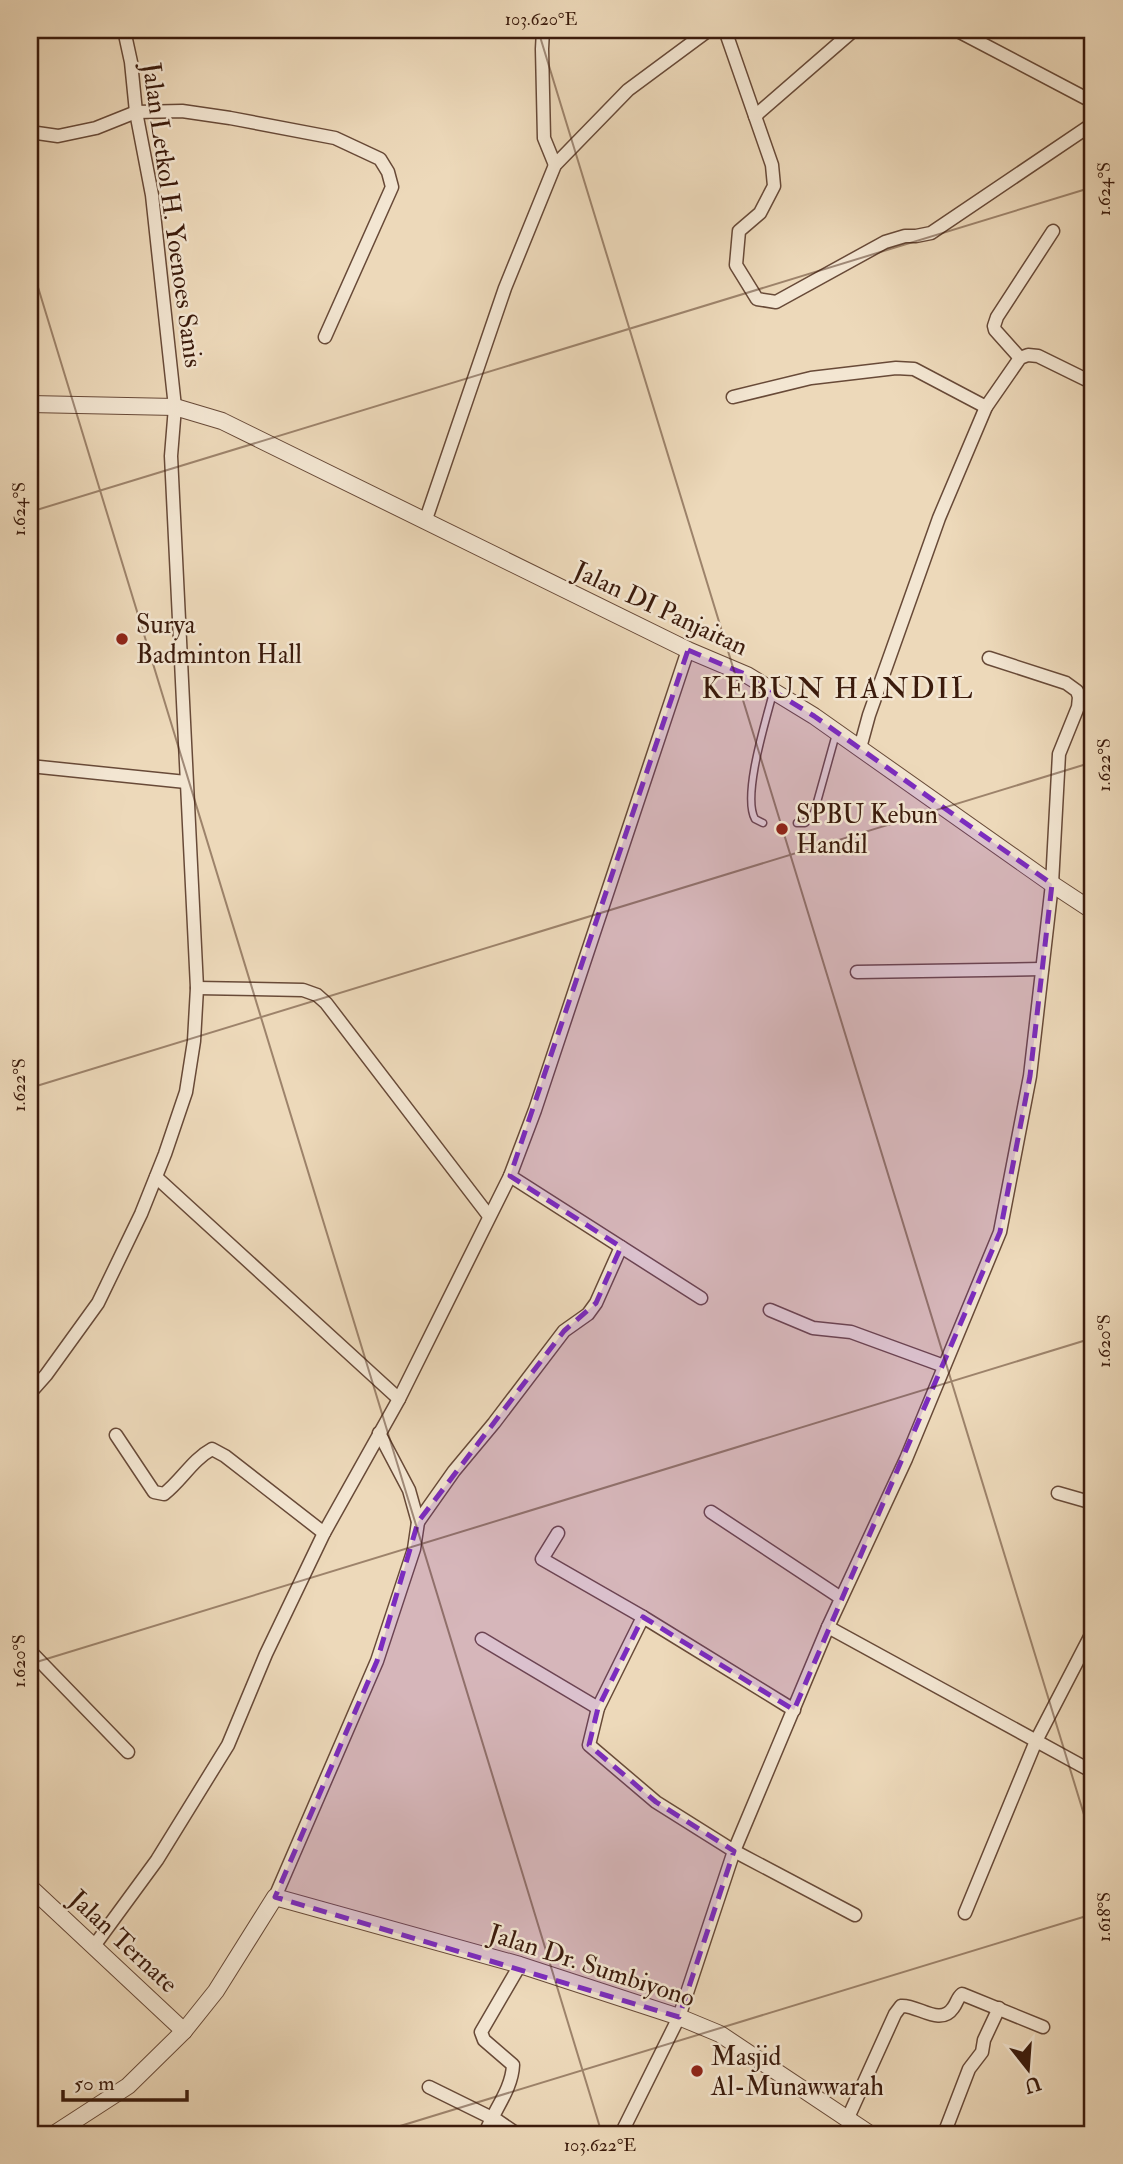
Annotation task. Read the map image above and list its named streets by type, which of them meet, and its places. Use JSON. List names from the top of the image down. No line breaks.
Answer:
{"streets":{"street":["Jalan Letkol H. Yoenoes Sanis","Jalan DI Panjaitan","Jalan Ternate","Jalan Dr. Sumbiyono"]},"crossings":[["Jalan Letkol H. Yoenoes Sanis","Jalan DI Panjaitan"]],"districts":["KEBUN HANDIL"],"places":["Surya Badminton Hall","SPBU Kebun Handil","Masjid Al-Munawwarah"],"scale_bar":"50 m","north":"bottom","coordinates":["103.620°E","1.624°S","1.622°S","1.620°S","1.618°S","103.622°E"]}
